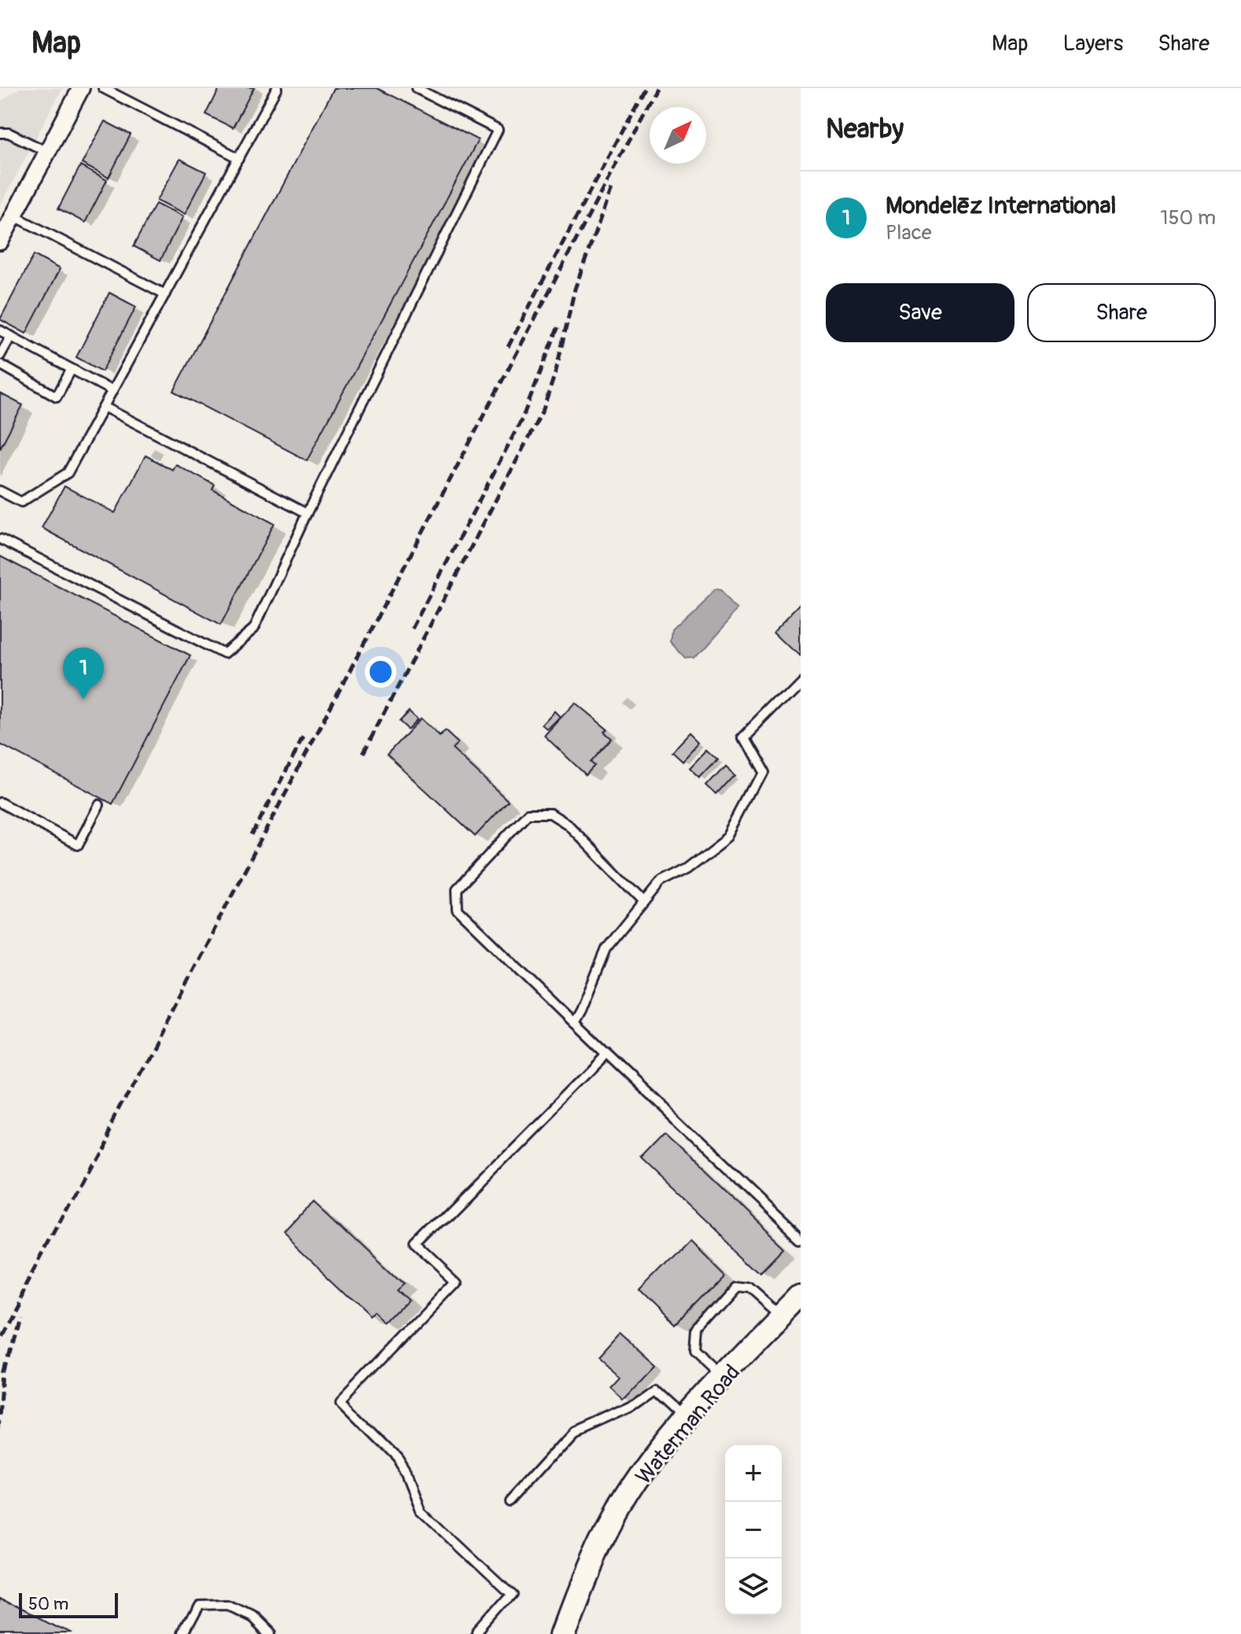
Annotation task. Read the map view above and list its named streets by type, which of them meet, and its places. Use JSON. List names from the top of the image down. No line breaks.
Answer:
{"streets":{"main road":["Waterman Road"]},"scale_bar":"50 m","north":"top right","page":{"header":"Map","nav":["Map","Layers","Share"],"heading":"Nearby","list":[{"mark":"1","name":"Mondelēz International","note":"Place","value":"150 m"}],"buttons":["Save","Share"],"pins":"1","map_buttons":["+","−"],"scale":"50 m"}}
